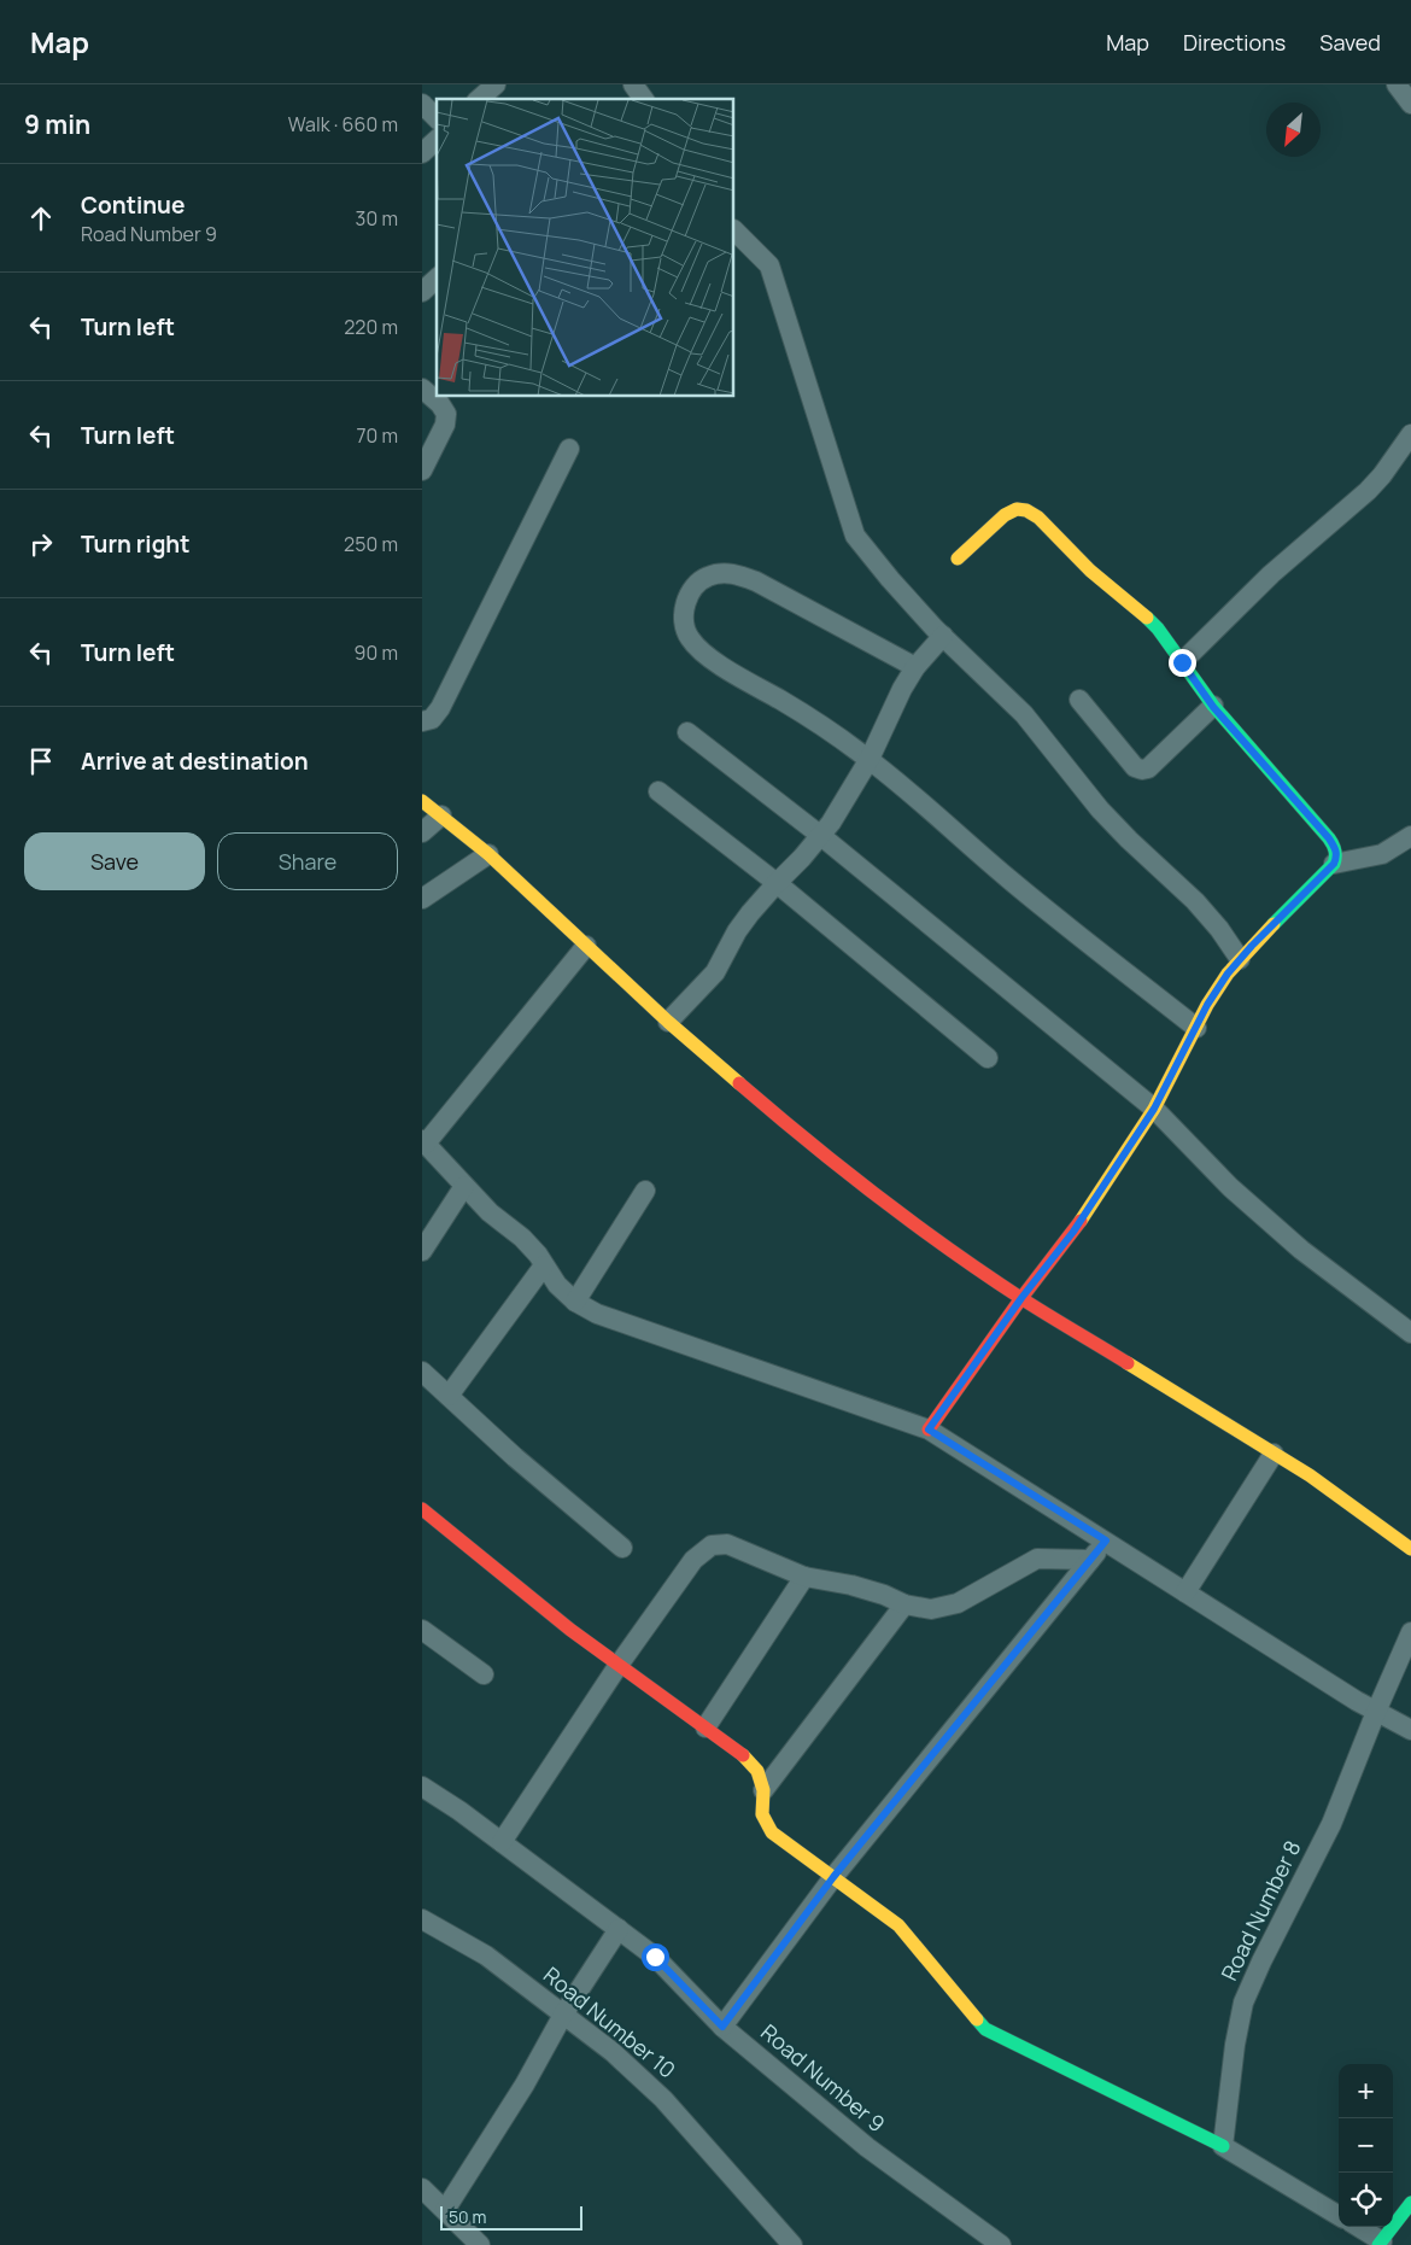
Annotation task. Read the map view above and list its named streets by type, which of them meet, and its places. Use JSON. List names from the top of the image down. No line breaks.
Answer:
{"streets":{"street":["Road Number 8","Road Number 10","Road Number 9"]},"scale_bar":"50 m","north":"bottom left","page":{"header":"Map","nav":["Map","Directions","Saved"],"heading":["9 min","Walk · 660 m"],"list":[["Continue","Road Number 9","30 m"],["Turn left","220 m"],["Turn left","70 m"],["Turn right","250 m"],["Turn left","90 m"],"Arrive at destination"],"buttons":["Save","Share"],"map_buttons":["+","−"],"scale":"50 m"}}
